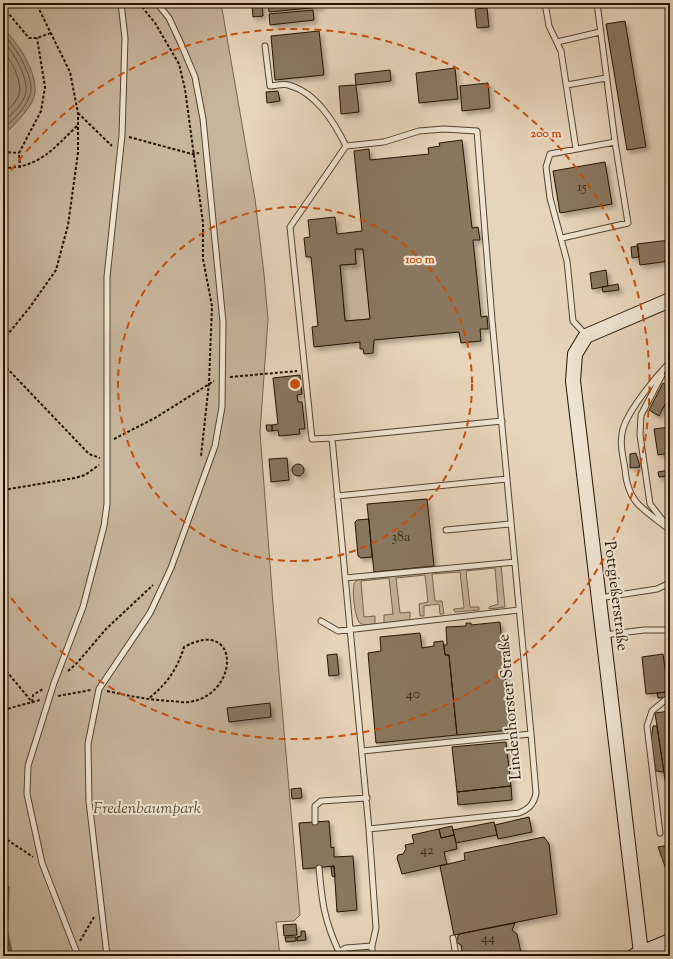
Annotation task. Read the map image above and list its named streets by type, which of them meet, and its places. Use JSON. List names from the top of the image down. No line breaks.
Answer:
{"streets":{"street":["Pottgießerstraße"],"lane":["Lindenhorster Straße"]},"parks":["Fredenbaumpark"],"house_numbers":["15","38a","40","42","44"],"rings":["200 m","100 m"]}
